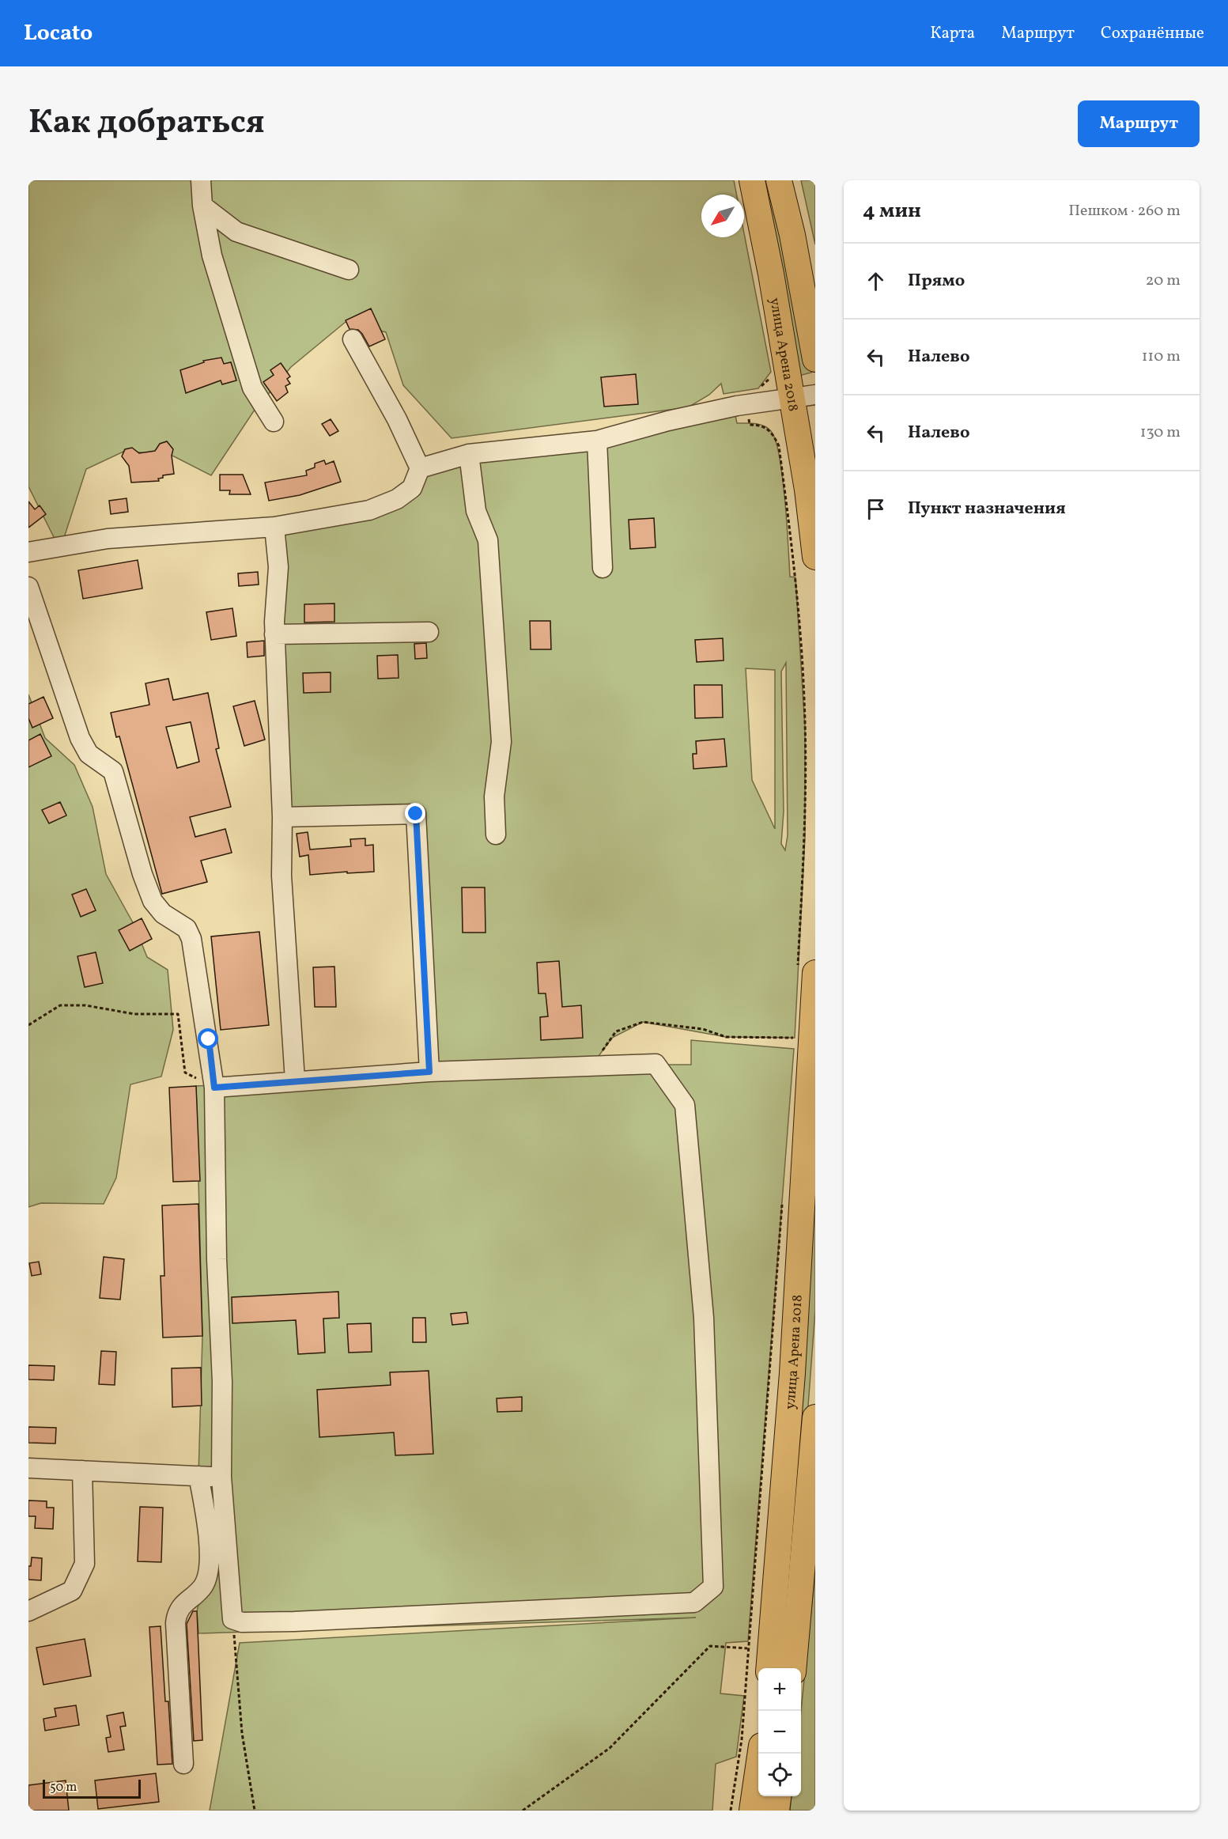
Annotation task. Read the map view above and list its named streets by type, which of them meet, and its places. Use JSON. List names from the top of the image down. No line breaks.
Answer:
{"streets":{"main road":["улица Арена 2018"]},"scale_bar":"50 m","north":"bottom left","page":{"header":"Locato","nav":["Карта","Маршрут","Сохранённые"],"title":"Как добраться","buttons":"Маршрут","heading":["4 мин","Пешком · 260 m"],"list":[["Прямо","20 m"],["Налево","110 m"],["Налево","130 m"],"Пункт назначения"],"map_buttons":["+","−"],"scale":"50 m"}}
